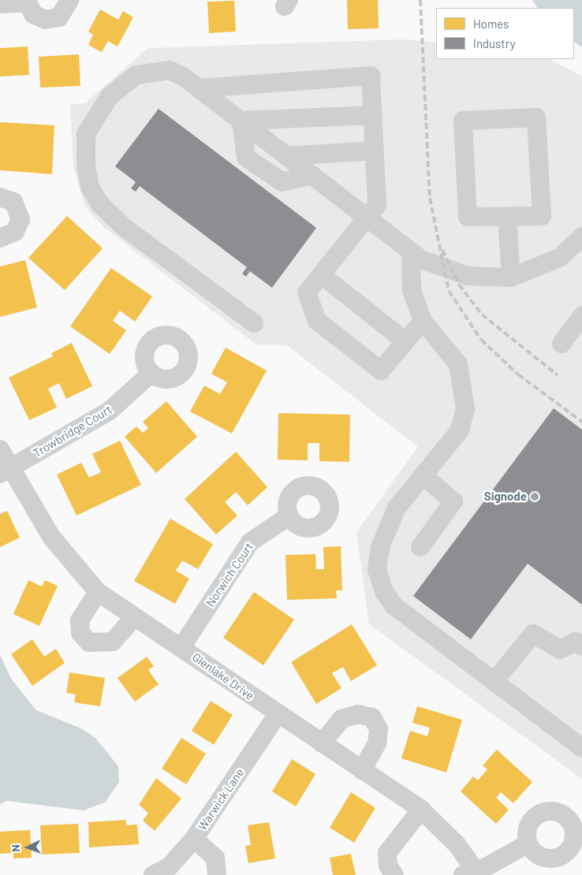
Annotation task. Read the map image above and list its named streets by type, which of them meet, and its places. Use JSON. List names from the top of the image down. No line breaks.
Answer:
{"streets":{"street":["Trowbridge Court","Norwich Court","Glenlake Drive","Warwick Lane"]},"crossings":[["Trowbridge Court","Glenlake Drive"],["Norwich Court","Glenlake Drive"],["Glenlake Drive","Warwick Lane"]],"places":["Signode"],"legend":["Homes","Industry"],"north":"left"}
